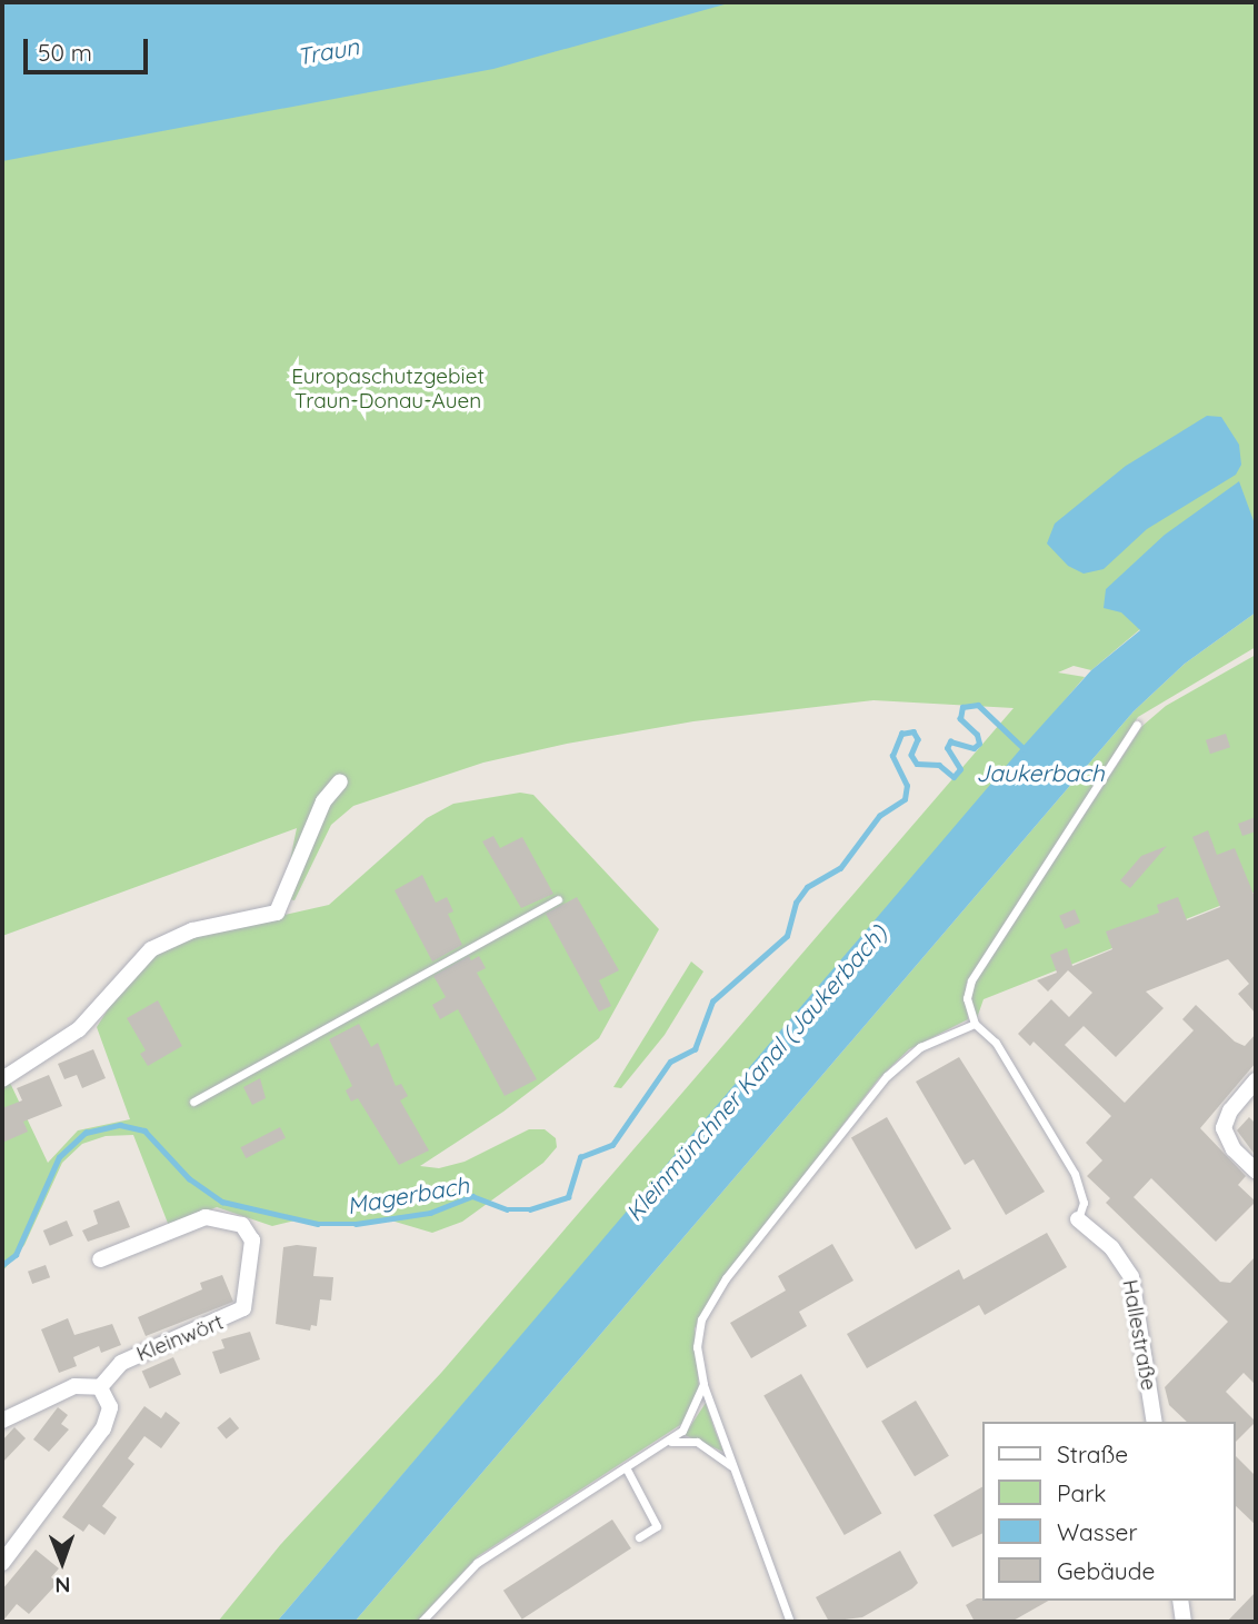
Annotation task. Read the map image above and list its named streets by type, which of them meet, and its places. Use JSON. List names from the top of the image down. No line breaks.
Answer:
{"streets":{"street":["Hallestraße","Kleinwört"]},"water":["Traun","Jaukerbach","Kleinmünchner Kanal (Jaukerbach)","Magerbach"],"parks":["Europaschutzgebiet Traun-Donau-Auen"],"legend":["Straße","Park","Wasser","Gebäude"],"scale_bar":"50 m","north":"bottom"}
